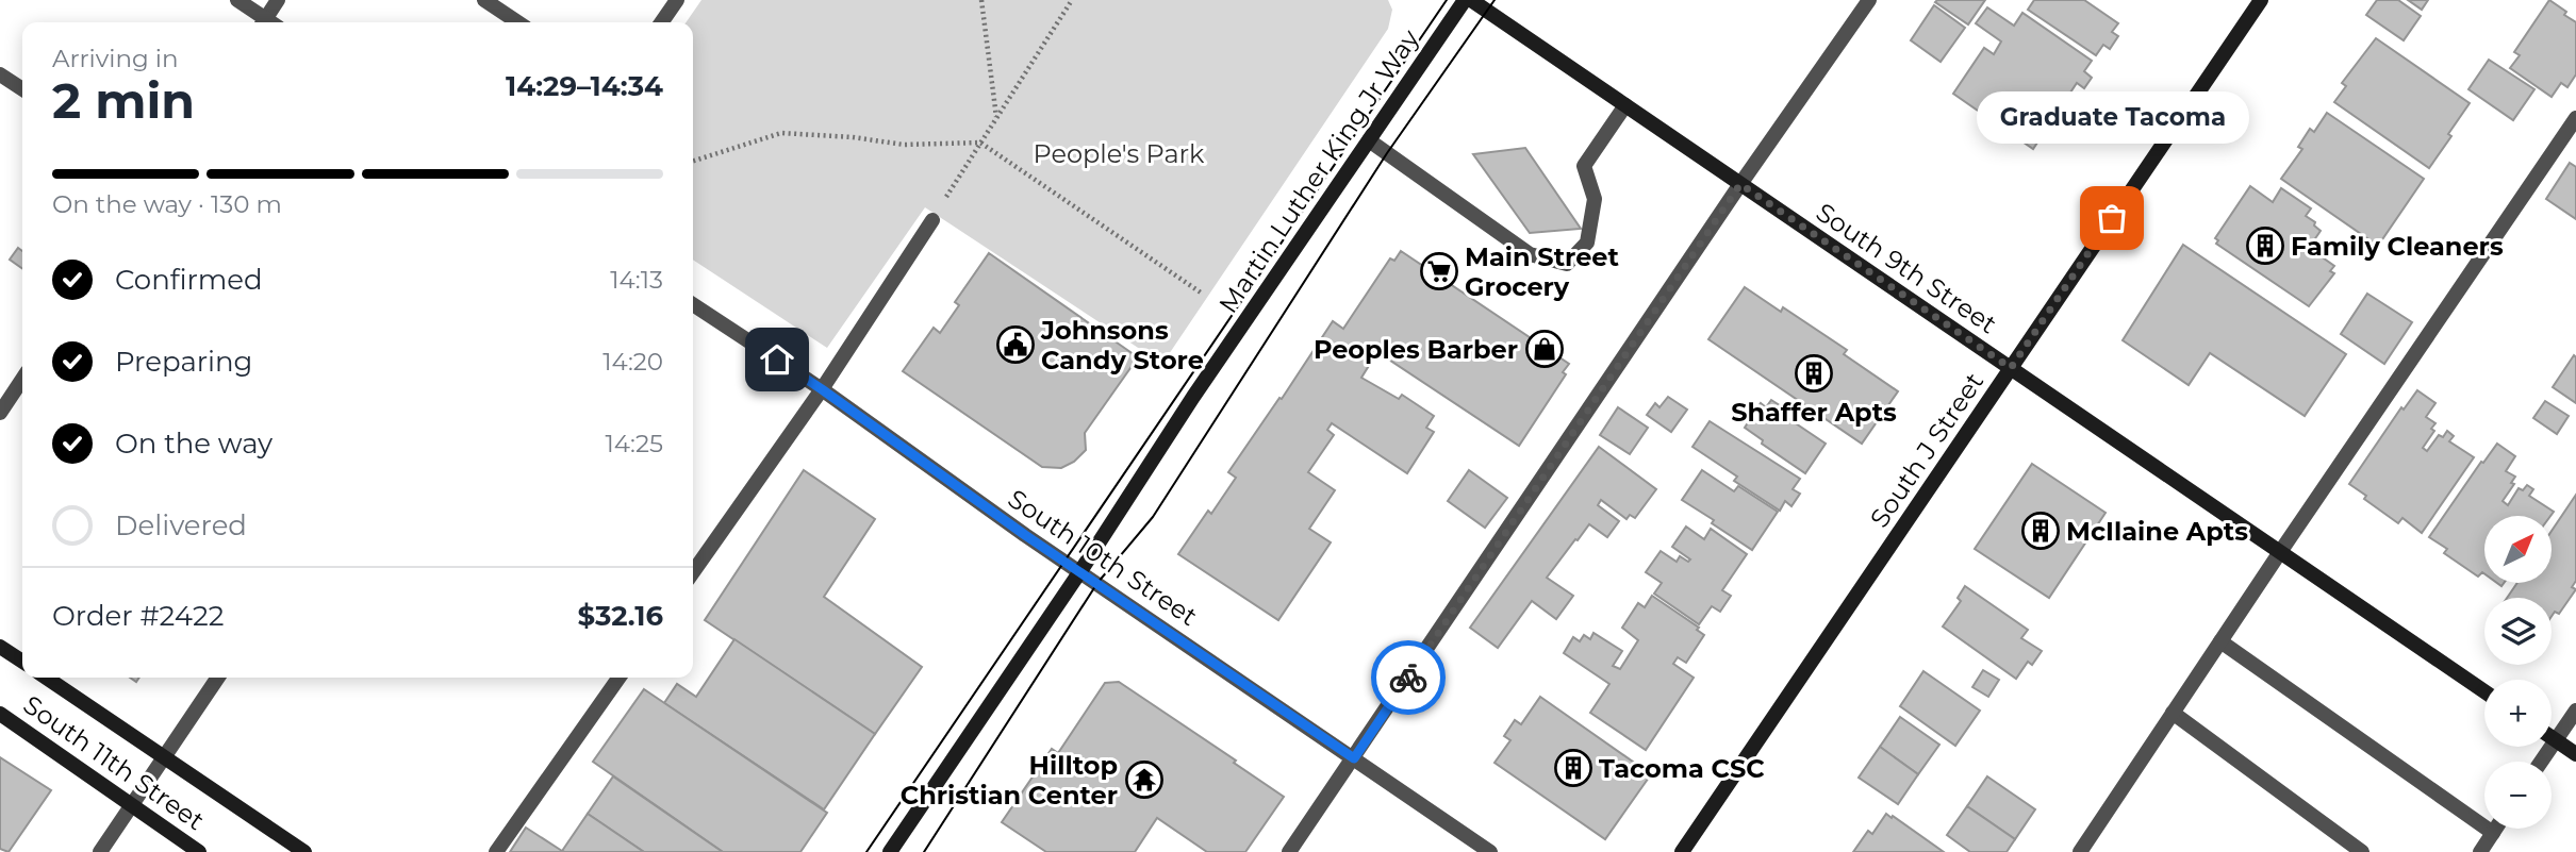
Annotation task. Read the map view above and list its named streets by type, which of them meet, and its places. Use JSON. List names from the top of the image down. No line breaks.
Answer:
{"streets":{"main road":["Martin Luther King Jr Way","South 9th Street","South J Street","South 11th Street"],"street":["South 10th Street"]},"crossings":[["Martin Luther King Jr Way","South 10th Street"],["South 9th Street","South J Street"]],"parks":["People's Park"],"places":{"other":["Graduate Tacoma"],"building":["Family Cleaners","Shaffer Apts","McIlaine Apts","Tacoma CSC"],"supermarket":["Main Street Grocery"],"public building":["Johnsons Candy Store"],"shop":["Peoples Barber"],"temple":["Hilltop Christian Center"]},"north":"top right","page":{"heading":["2 min","Arriving in","14:29–14:34"],"panel":["Order #2422","$32.16"],"bubble":"Graduate Tacoma","bar":"On the way · 130 m","list":[["Confirmed","14:13"],["Preparing","14:20"],["On the way","14:25"],"Delivered"],"map_buttons":["+","−"]}}
